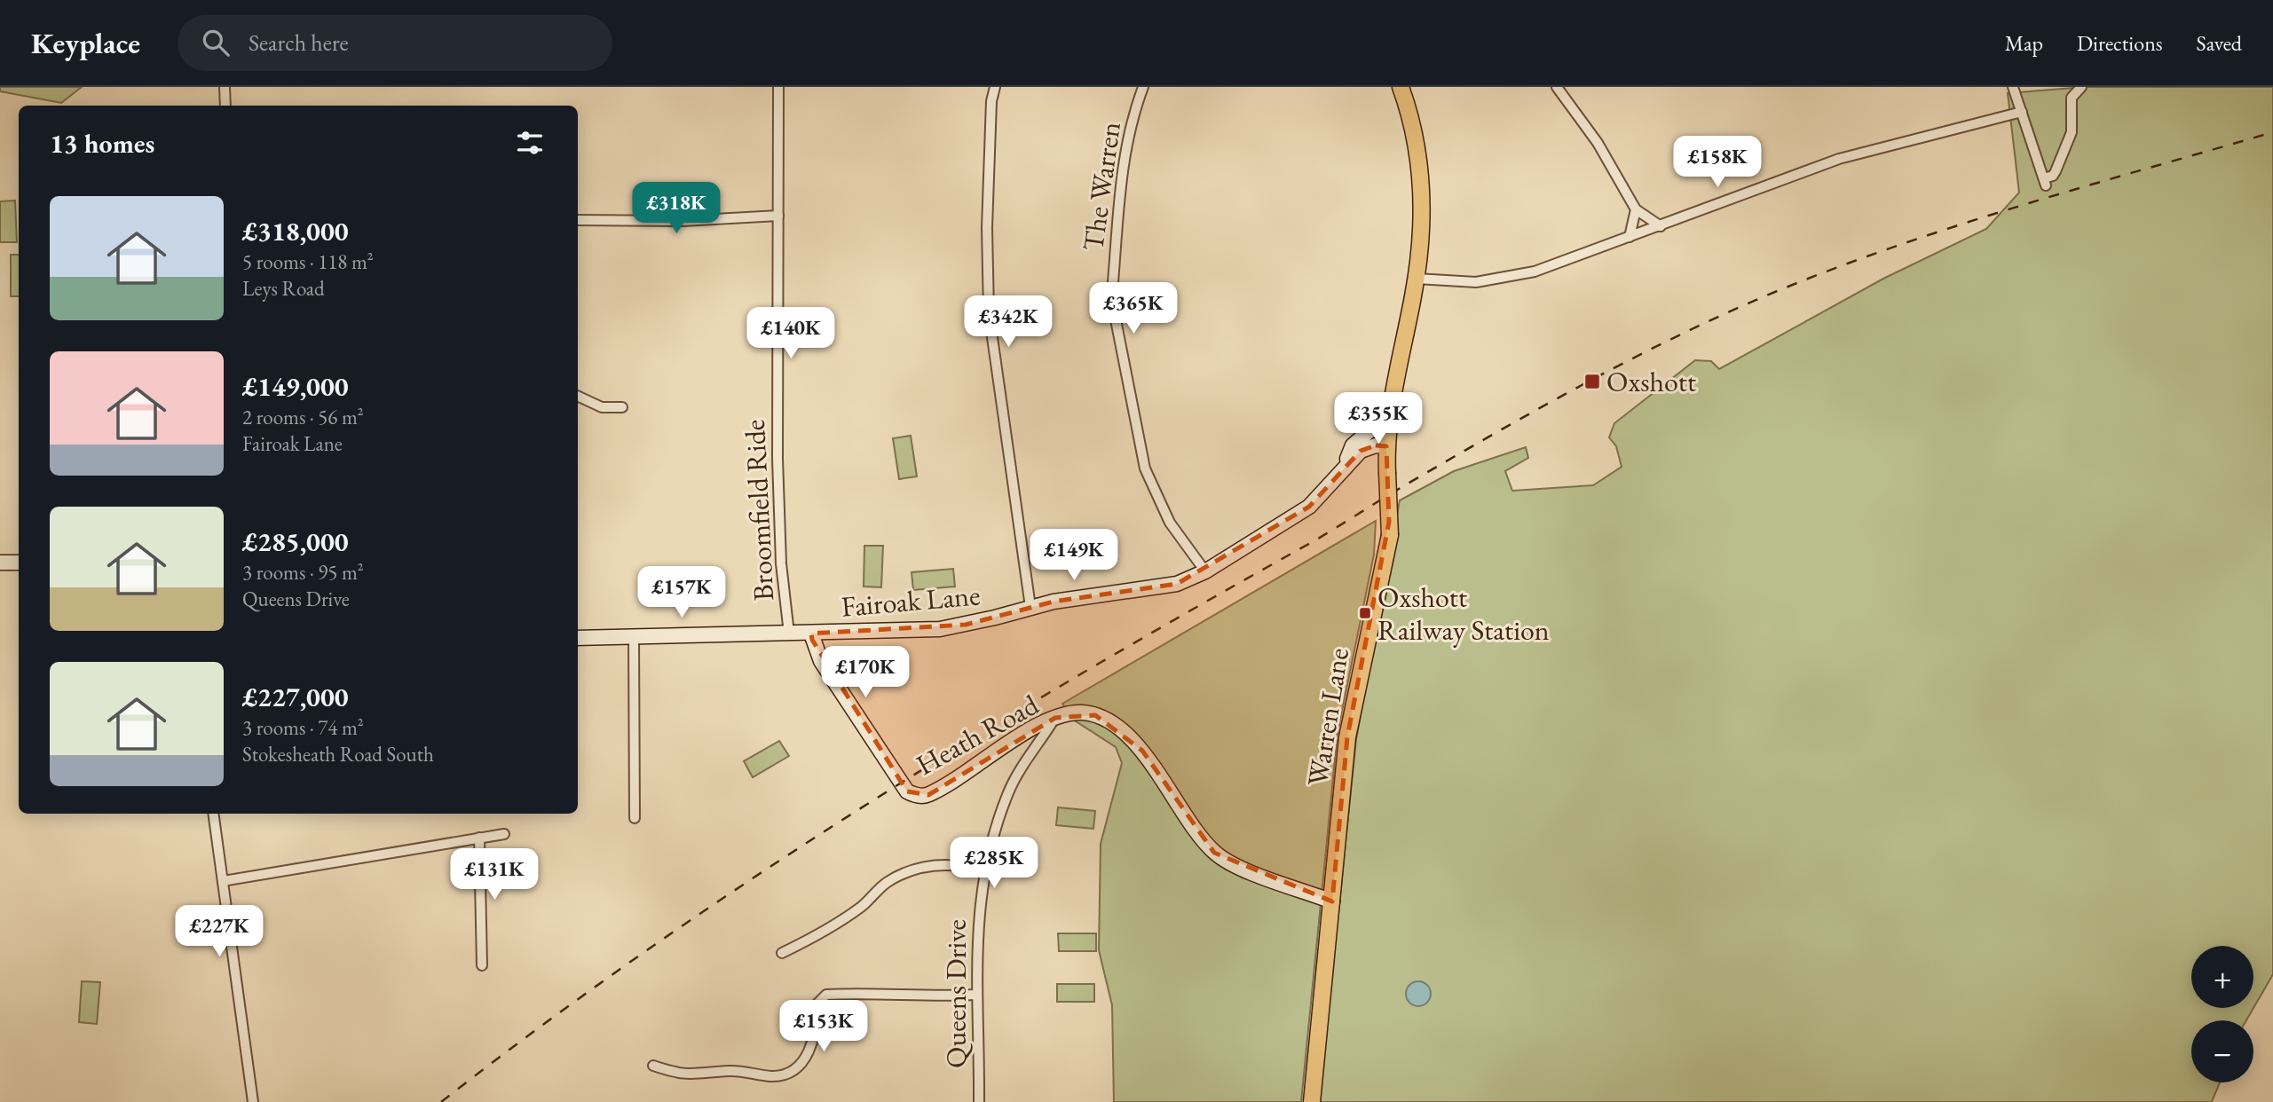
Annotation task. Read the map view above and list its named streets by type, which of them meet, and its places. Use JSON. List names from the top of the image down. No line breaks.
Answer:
{"streets":{"main road":["Fairoak Lane","Warren Lane","Heath Road"],"street":["The Warren","Broomfield Ride","Queens Drive"]},"crossings":[["The Warren","Fairoak Lane"],["Broomfield Ride","Fairoak Lane"],["Fairoak Lane","Warren Lane"],["Fairoak Lane","Heath Road"],["Warren Lane","Heath Road"],["Heath Road","Queens Drive"]],"places":{"transit":["Oxshott","Oxshott Railway Station"]},"page":{"header":"Keyplace","search":"Search here","nav":["Map","Directions","Saved"],"heading":"13 homes","price":["£158K","£318K","£365K","£342K","£140K","£355K","£149K","£157K","£170K","£285K","£131K","£227K","£153K"],"list":[{"name":"£318,000","note":"5 rooms · 118 m² · Leys Road"},{"name":"£149,000","note":"2 rooms · 56 m² · Fairoak Lane"},{"name":"£285,000","note":"3 rooms · 95 m² · Queens Drive"},{"name":"£227,000","note":"3 rooms · 74 m² · Stokesheath Road South"}],"map_buttons":["+","−"]}}
